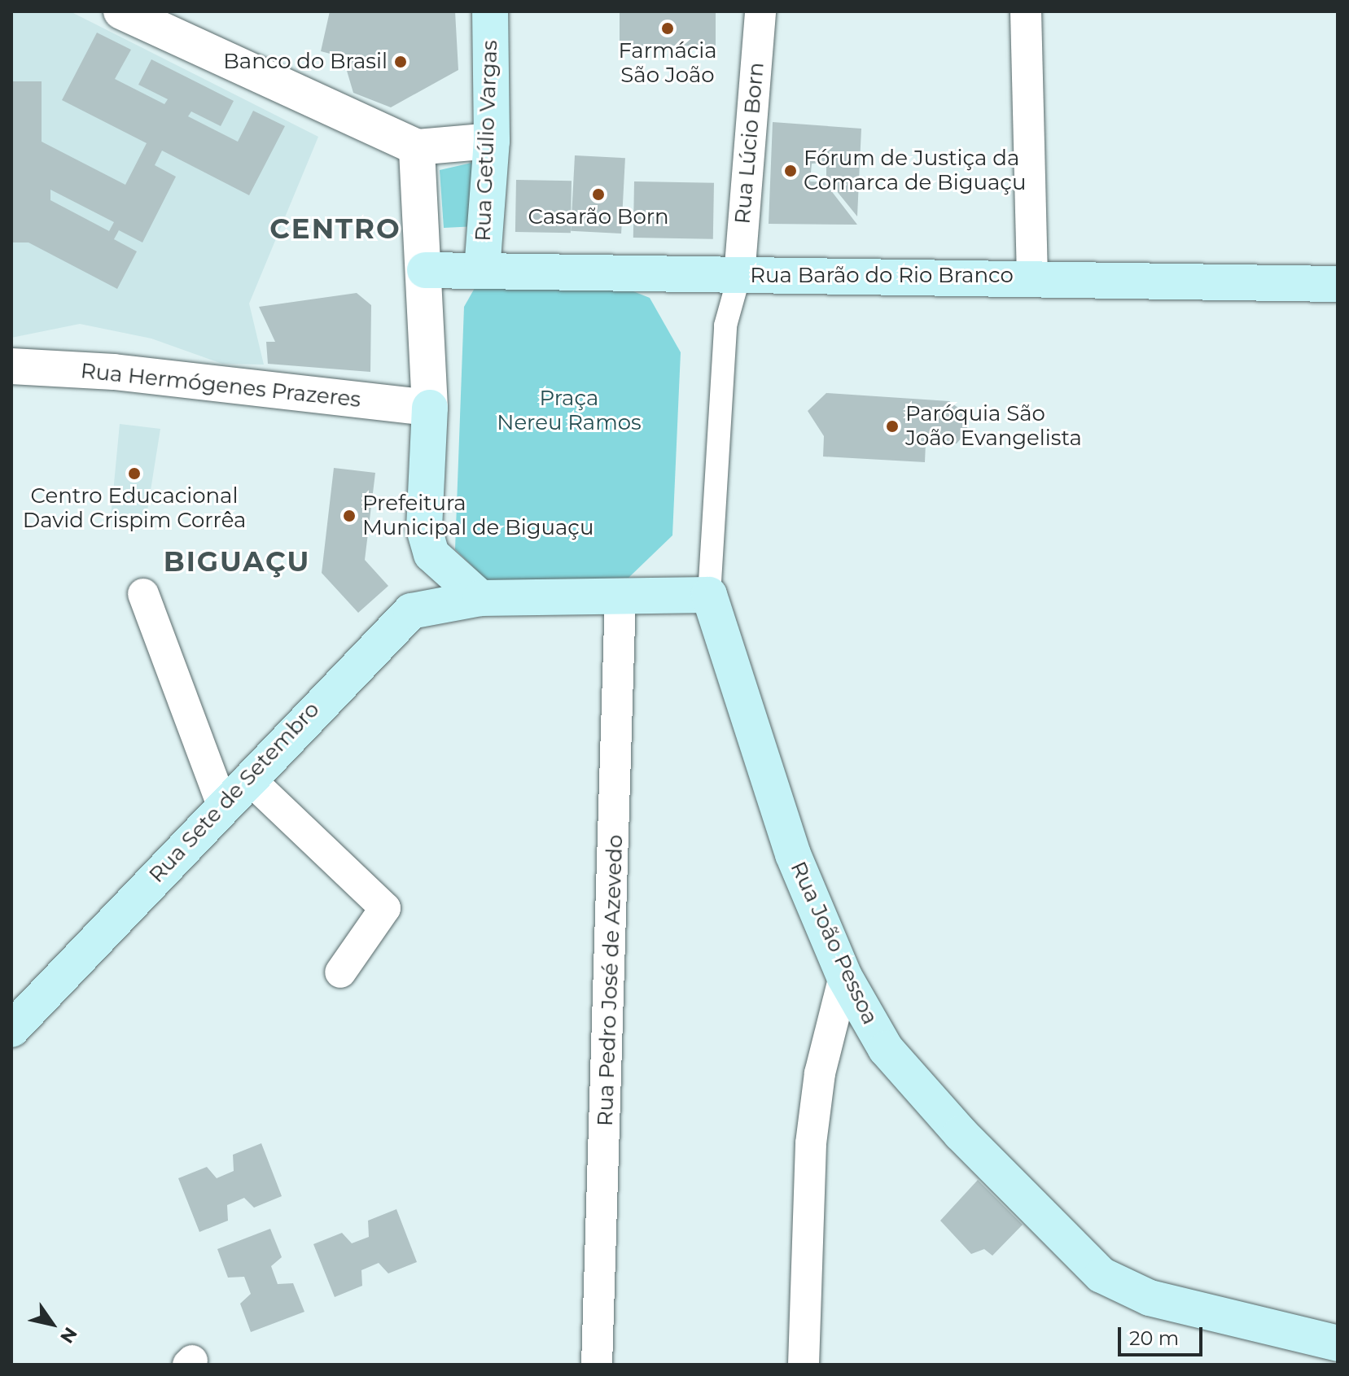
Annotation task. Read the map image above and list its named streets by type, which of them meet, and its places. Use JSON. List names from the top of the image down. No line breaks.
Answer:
{"streets":{"main road":["Rua Getúlio Vargas","Rua Barão do Rio Branco","Rua Sete de Setembro","Rua João Pessoa"],"street":["Rua Lúcio Born","Rua Hermógenes Prazeres","Rua Pedro José de Azevedo"]},"crossings":[["Rua Getúlio Vargas","Rua Barão do Rio Branco"],["Rua Lúcio Born","Rua Barão do Rio Branco"]],"districts":["CENTRO","BIGUAÇU"],"parks":["Praça Nereu Ramos"],"places":["Farmácia São João","Banco do Brasil","Fórum de Justiça da Comarca de Biguaçu","Casarão Born","Paróquia São João Evangelista","Centro Educacional David Crispim Corrêa","Prefeitura Municipal de Biguaçu"],"scale_bar":"20 m","north":"bottom right"}
